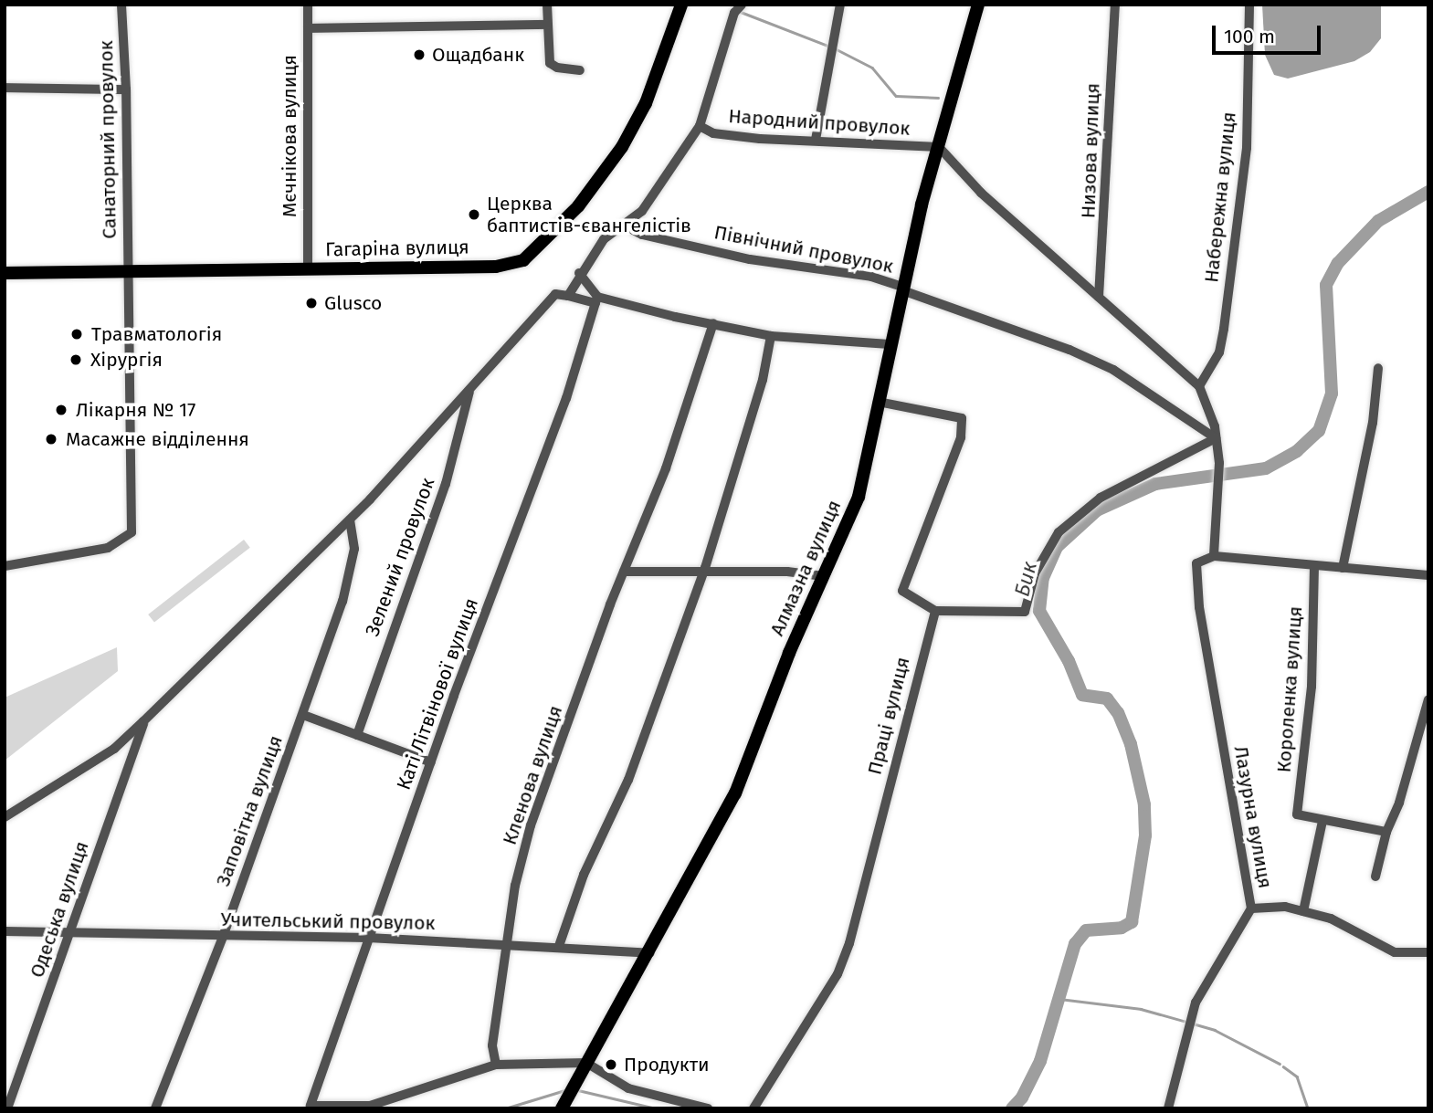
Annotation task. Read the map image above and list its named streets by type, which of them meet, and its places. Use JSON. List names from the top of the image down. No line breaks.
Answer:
{"streets":{"main road":["Гагаріна вулиця","Алмазна вулиця"],"street":["Народний провулок","Мєчнікова вулиця","Санаторний провулок","Низова вулиця","Набережна вулиця","Північний провулок","Зелений провулок","Короленка вулиця","Каті Літвінової вулиця","Праці вулиця","Кленова вулиця","Заповітна вулиця","Лазурна вулиця","Одеська вулиця","Учительський провулок"]},"crossings":[["Народний провулок","Алмазна вулиця"],["Мєчнікова вулиця","Гагаріна вулиця"],["Санаторний провулок","Гагаріна вулиця"],["Набережна вулиця","Лазурна вулиця"],["Північний провулок","Алмазна вулиця"],["Північний провулок","Лазурна вулиця"],["Алмазна вулиця","Учительський провулок"],["Каті Літвінової вулиця","Учительський провулок"],["Кленова вулиця","Учительський провулок"],["Заповітна вулиця","Учительський провулок"],["Одеська вулиця","Учительський провулок"]],"water":["Бик"],"places":["Ощадбанк","Церква баптистів-євангелістів","Glusco","Травматологія","Хірургія","Лікарня № 17","Масажне відділення","Продукти"],"scale_bar":"100 m"}
